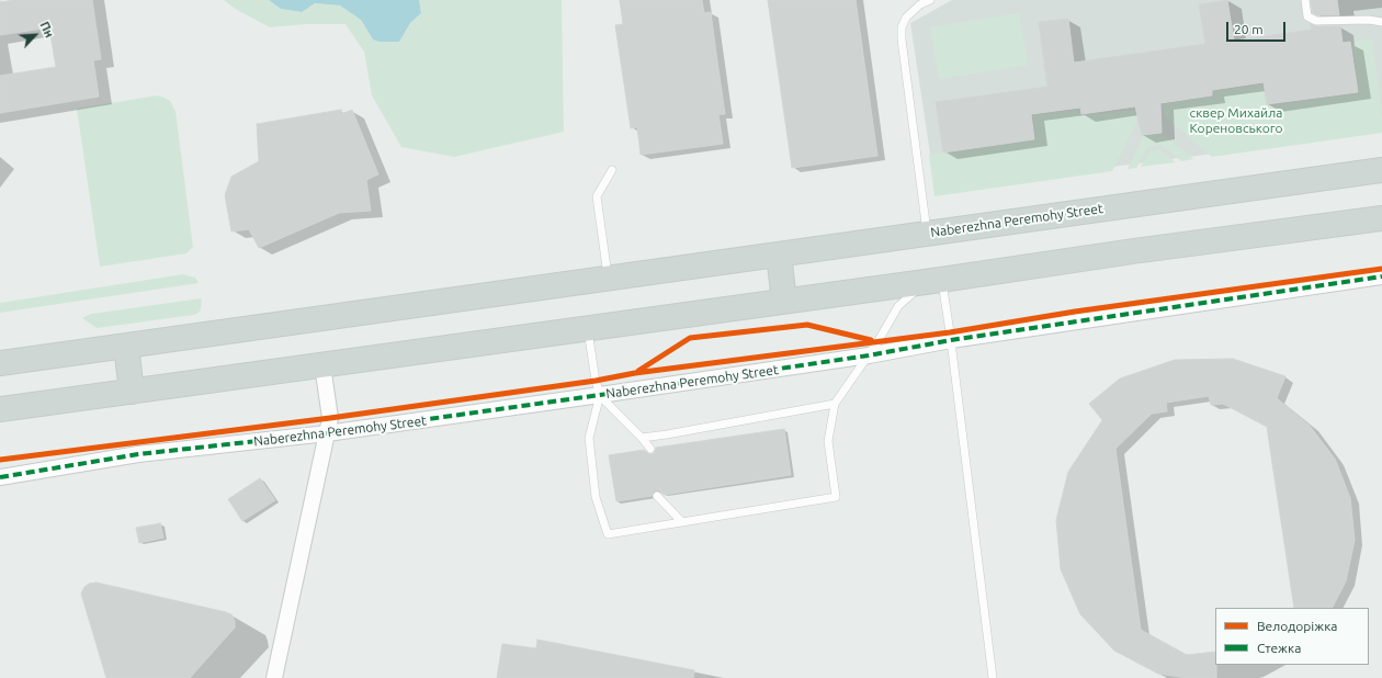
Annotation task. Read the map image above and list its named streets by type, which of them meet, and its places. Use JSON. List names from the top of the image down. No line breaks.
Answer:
{"streets":{"main road":["Naberezhna Peremohy Street"]},"parks":["сквер Михайла Кореновського"],"legend":["Велодоріжка","Стежка"],"scale_bar":"20 m","north":"top right"}
